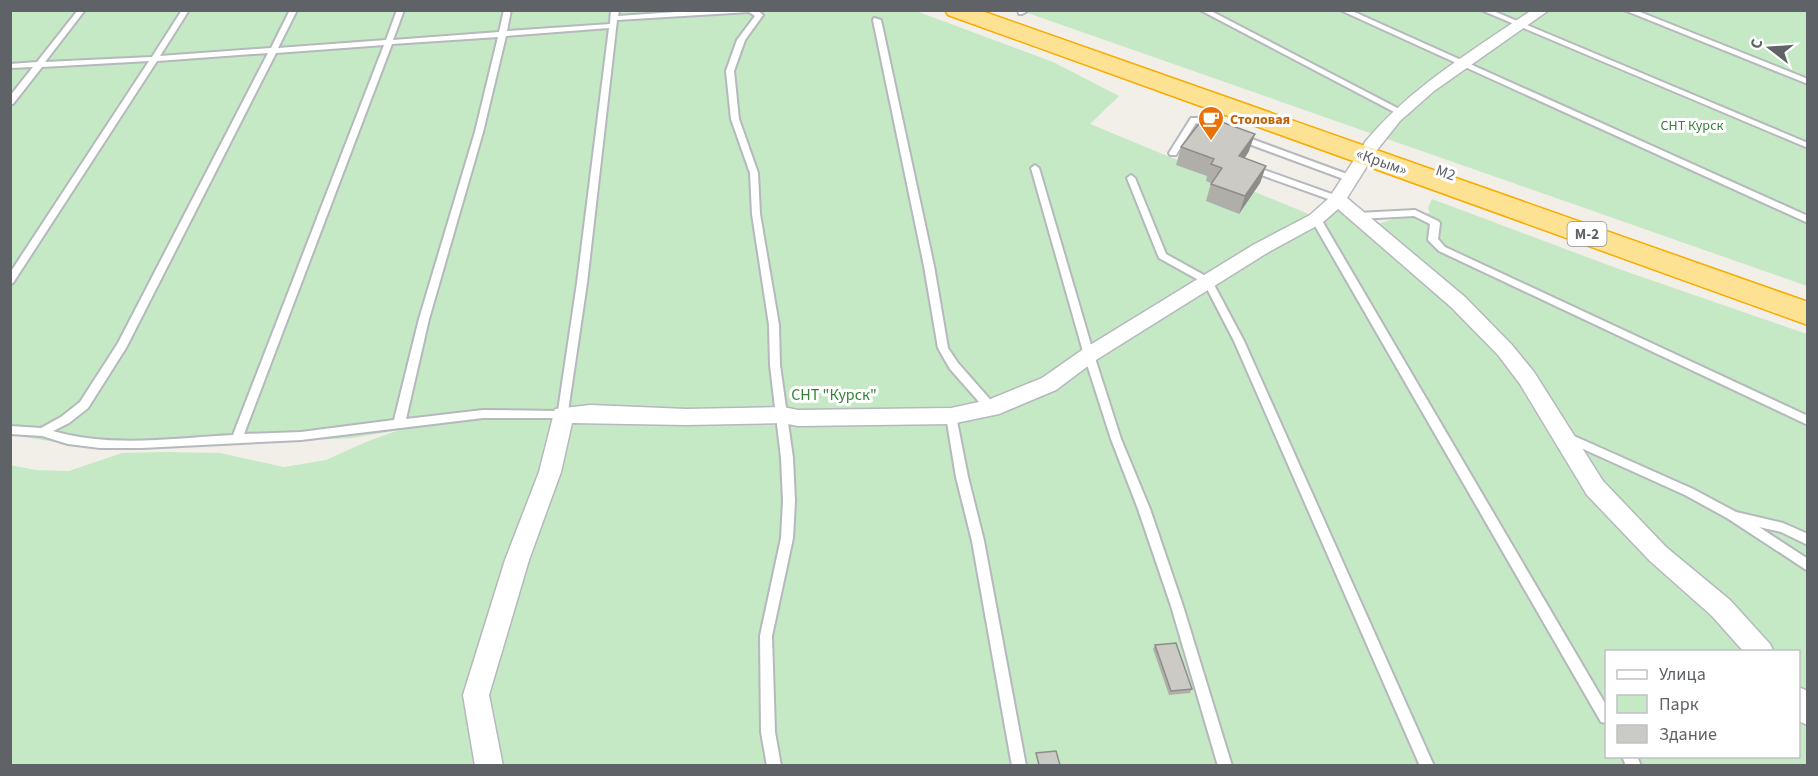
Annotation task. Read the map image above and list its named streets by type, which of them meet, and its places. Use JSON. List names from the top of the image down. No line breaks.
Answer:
{"streets":{"highway":["«Крым»","М2","М-2"]},"crossings":[["«Крым»","М2"]],"parks":["СНТ Курск","СНТ \"Курск\""],"places":{"cafe":["Столовая"]},"legend":["Улица","Парк","Здание"],"north":"left"}
